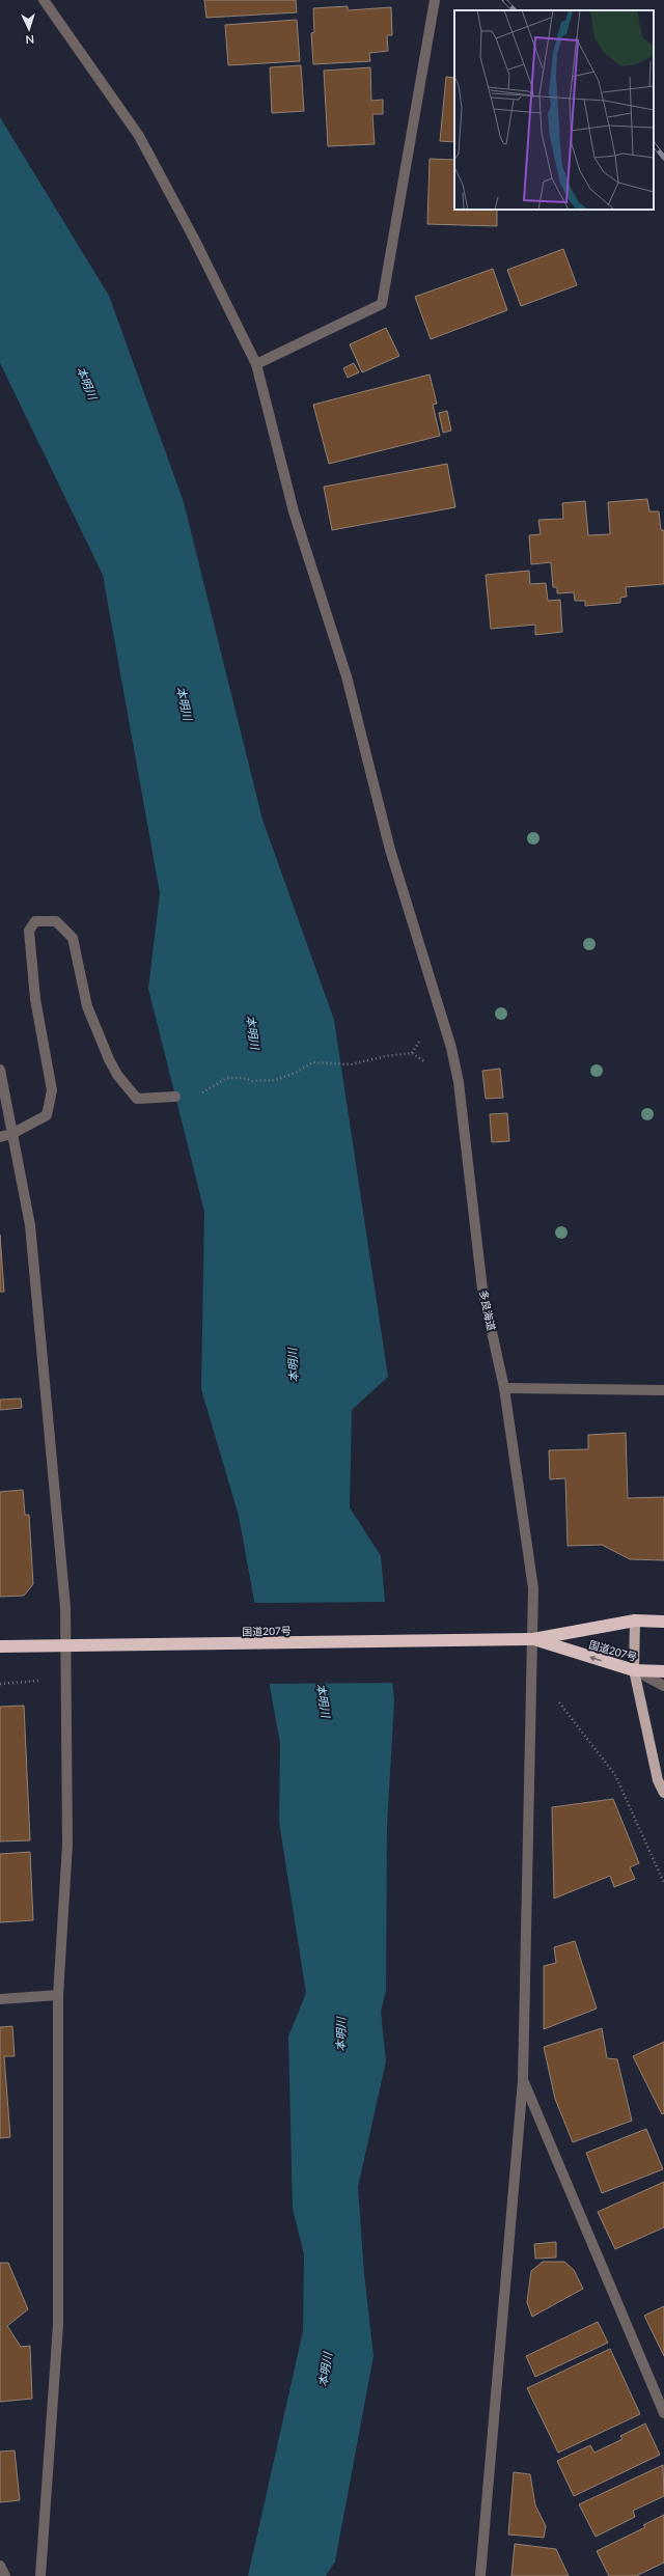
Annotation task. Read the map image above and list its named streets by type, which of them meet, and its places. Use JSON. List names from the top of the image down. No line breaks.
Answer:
{"streets":{"highway":["国道207号"],"street":["多良海道"]},"crossings":[["多良海道","国道207号"]],"water":["本明川"],"north":"bottom"}
